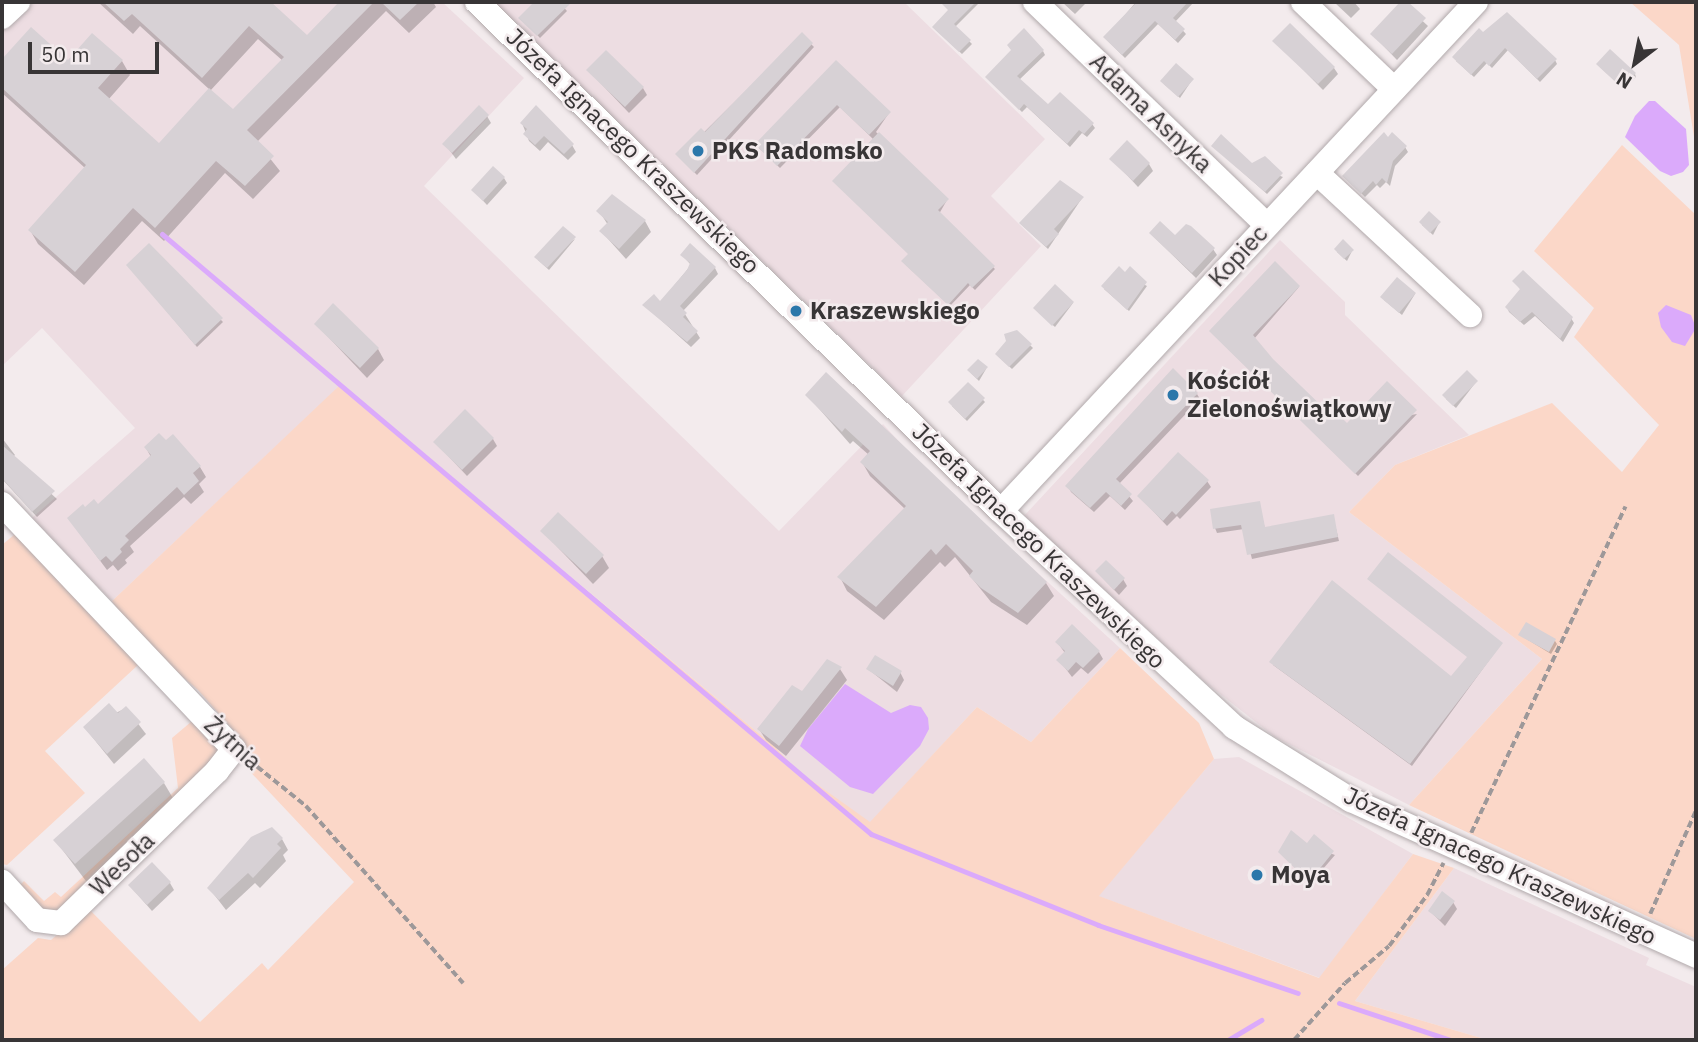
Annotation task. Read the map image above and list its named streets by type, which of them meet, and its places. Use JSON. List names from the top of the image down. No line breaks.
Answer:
{"streets":{"street":["Adama Asnyka","Józefa Ignacego Kraszewskiego","Kopiec","Żytnia","Wesoła"]},"crossings":[["Adama Asnyka","Kopiec"],["Józefa Ignacego Kraszewskiego","Kopiec"],["Żytnia","Wesoła"]],"places":["PKS Radomsko","Kraszewskiego","Kościół Zielonoświątkowy","Moya"],"scale_bar":"50 m","north":"bottom left"}
